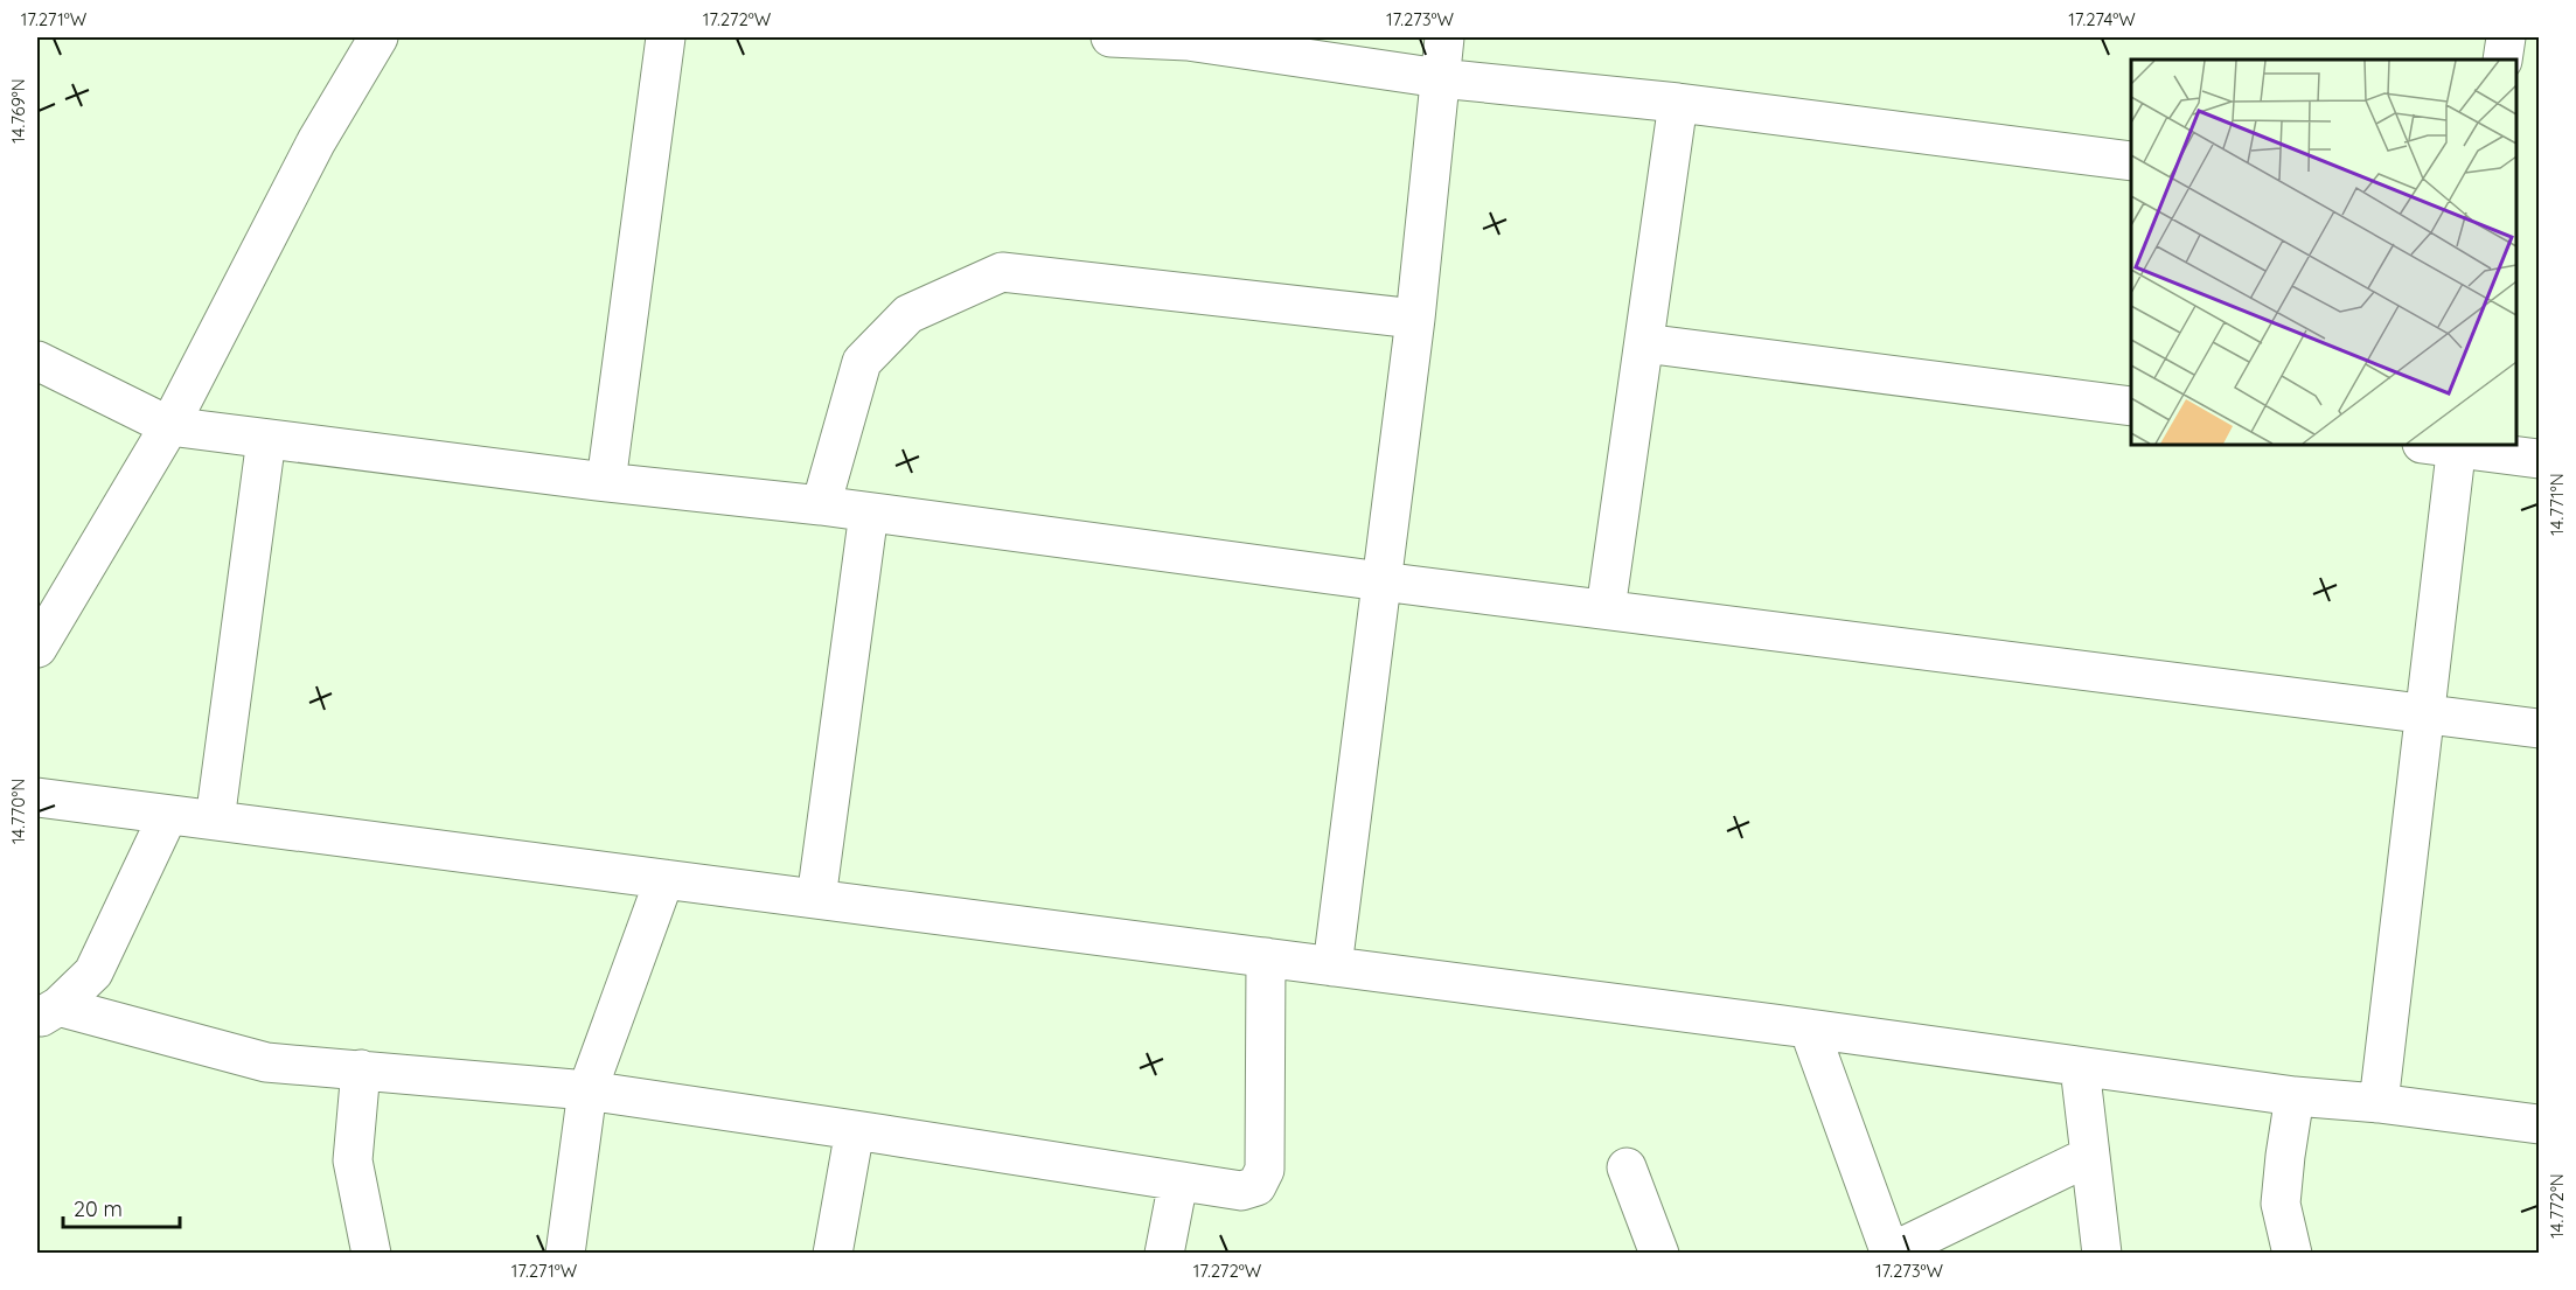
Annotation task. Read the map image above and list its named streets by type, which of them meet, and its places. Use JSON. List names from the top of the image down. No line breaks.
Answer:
{"scale_bar":"20 m","coordinates":["17.271°W","17.272°W","17.273°W","17.274°W","14.769°N","14.771°N","14.770°N","14.772°N"]}
